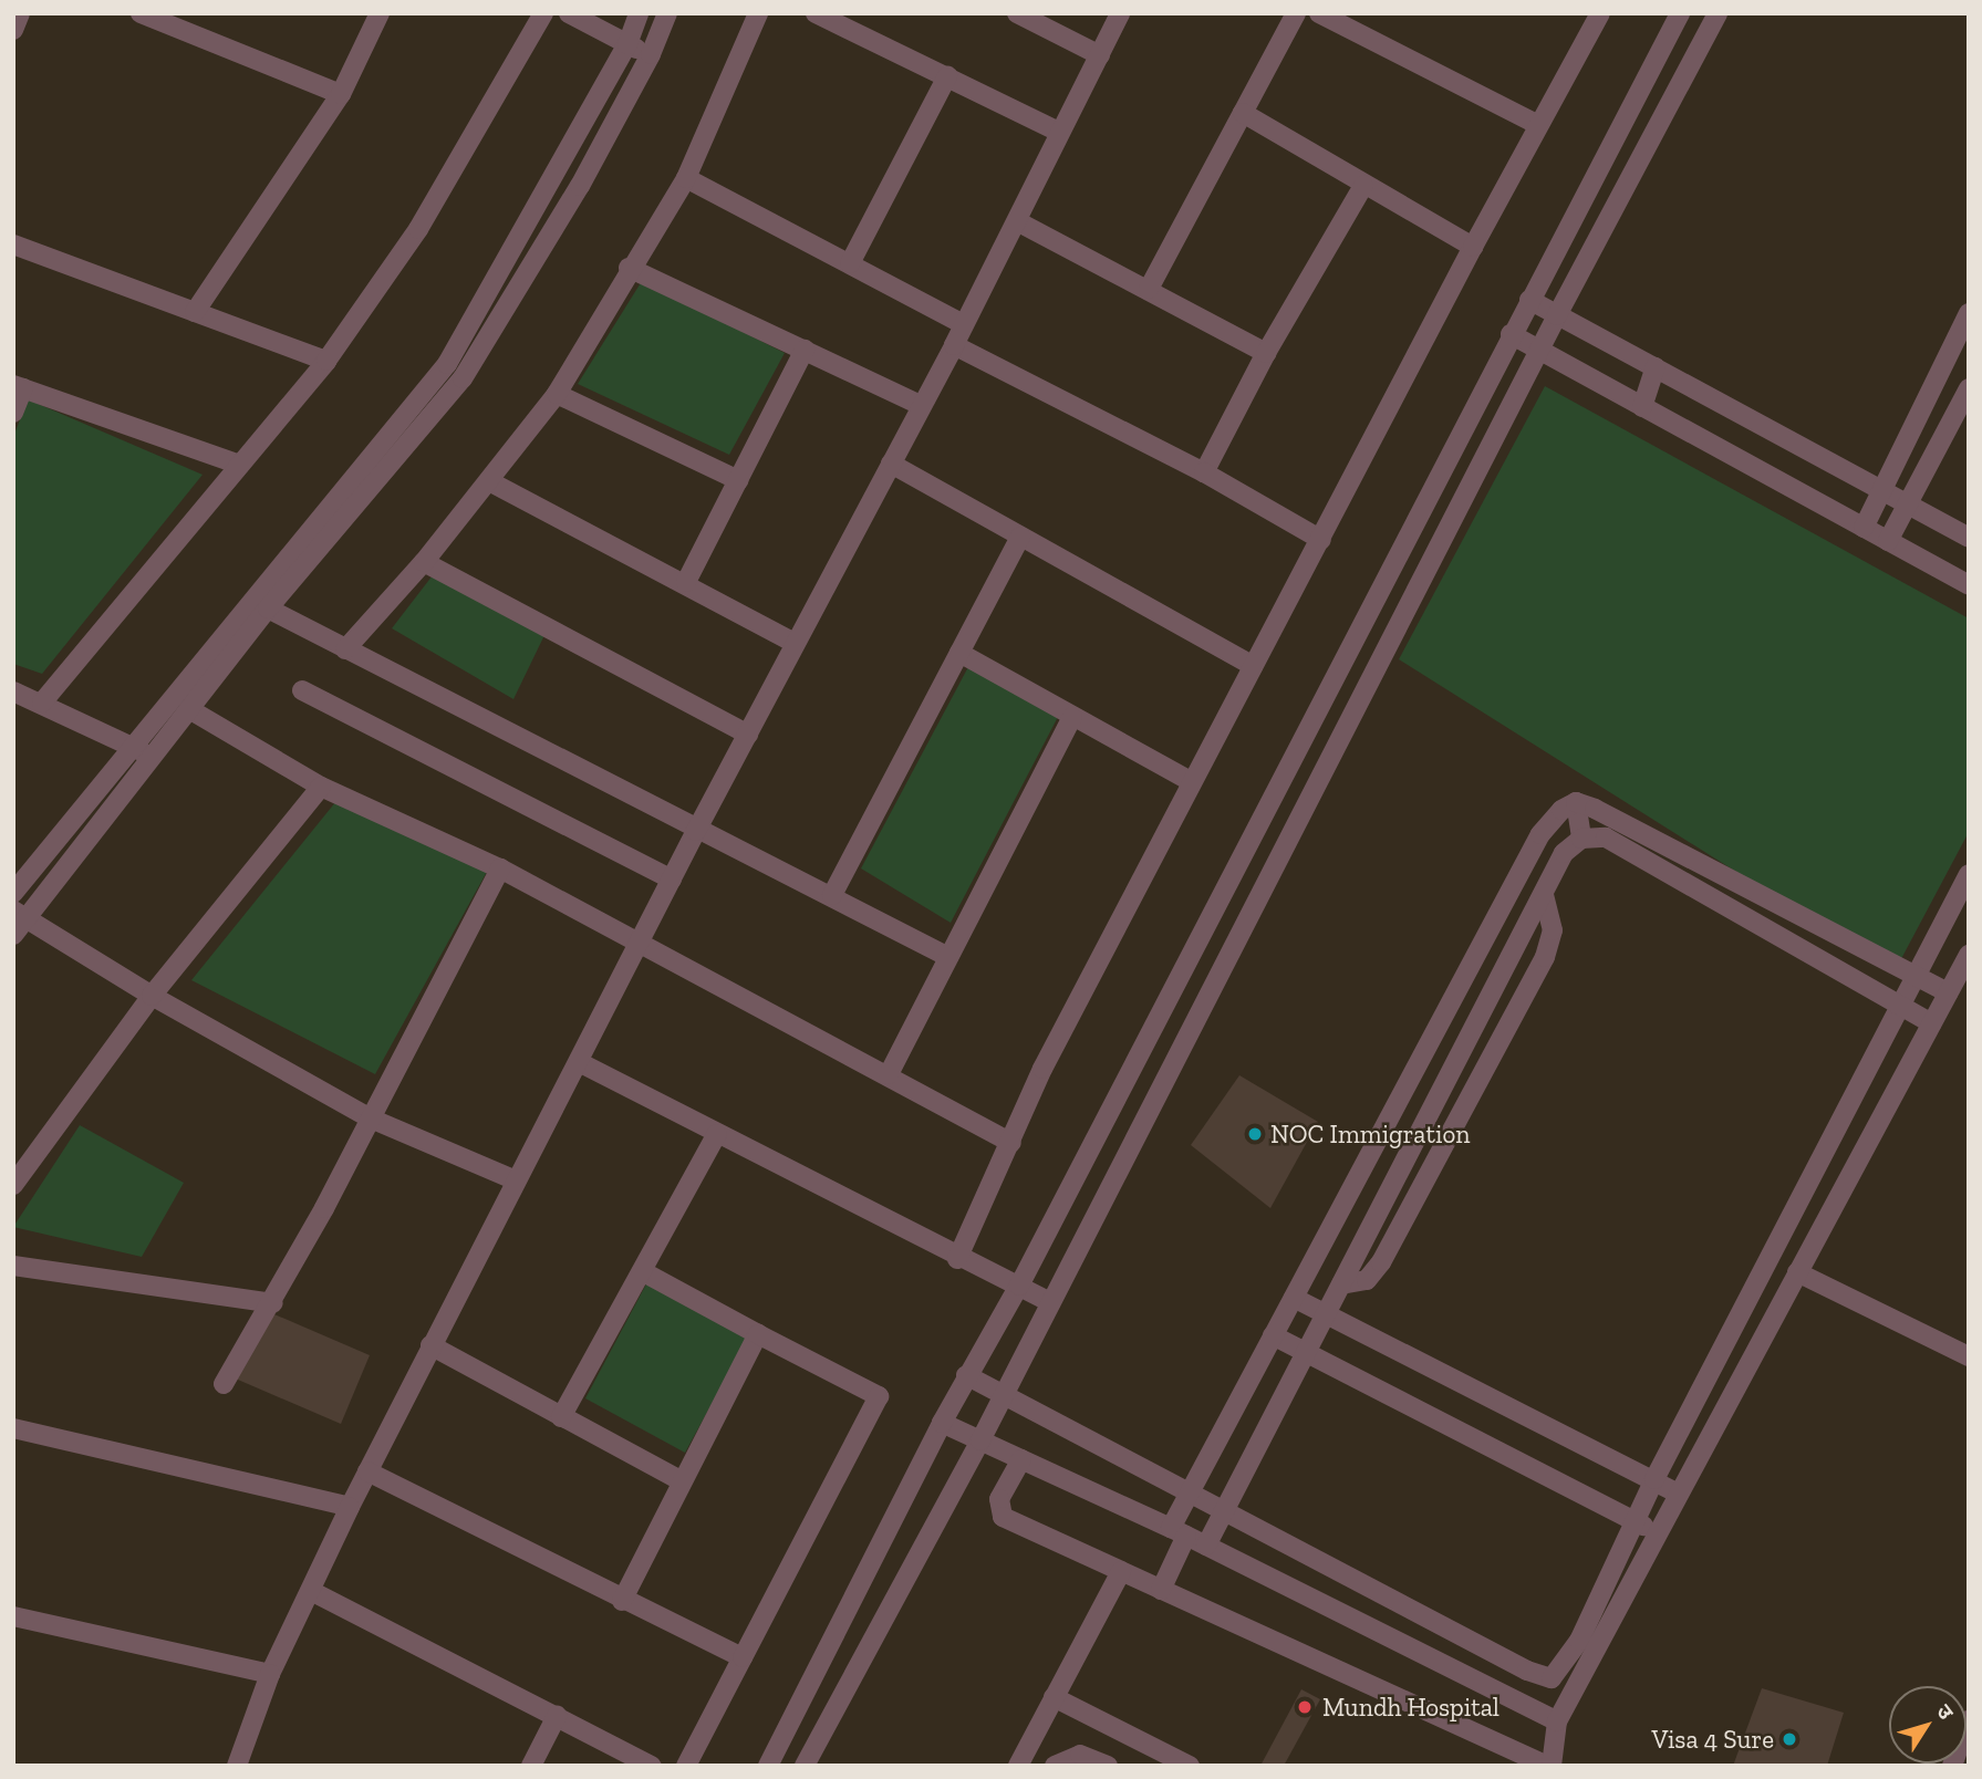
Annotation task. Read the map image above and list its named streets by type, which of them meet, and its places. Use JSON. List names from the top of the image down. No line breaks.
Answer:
{"places":["NOC Immigration","Mundh Hospital","Visa 4 Sure"],"north":"top right"}
